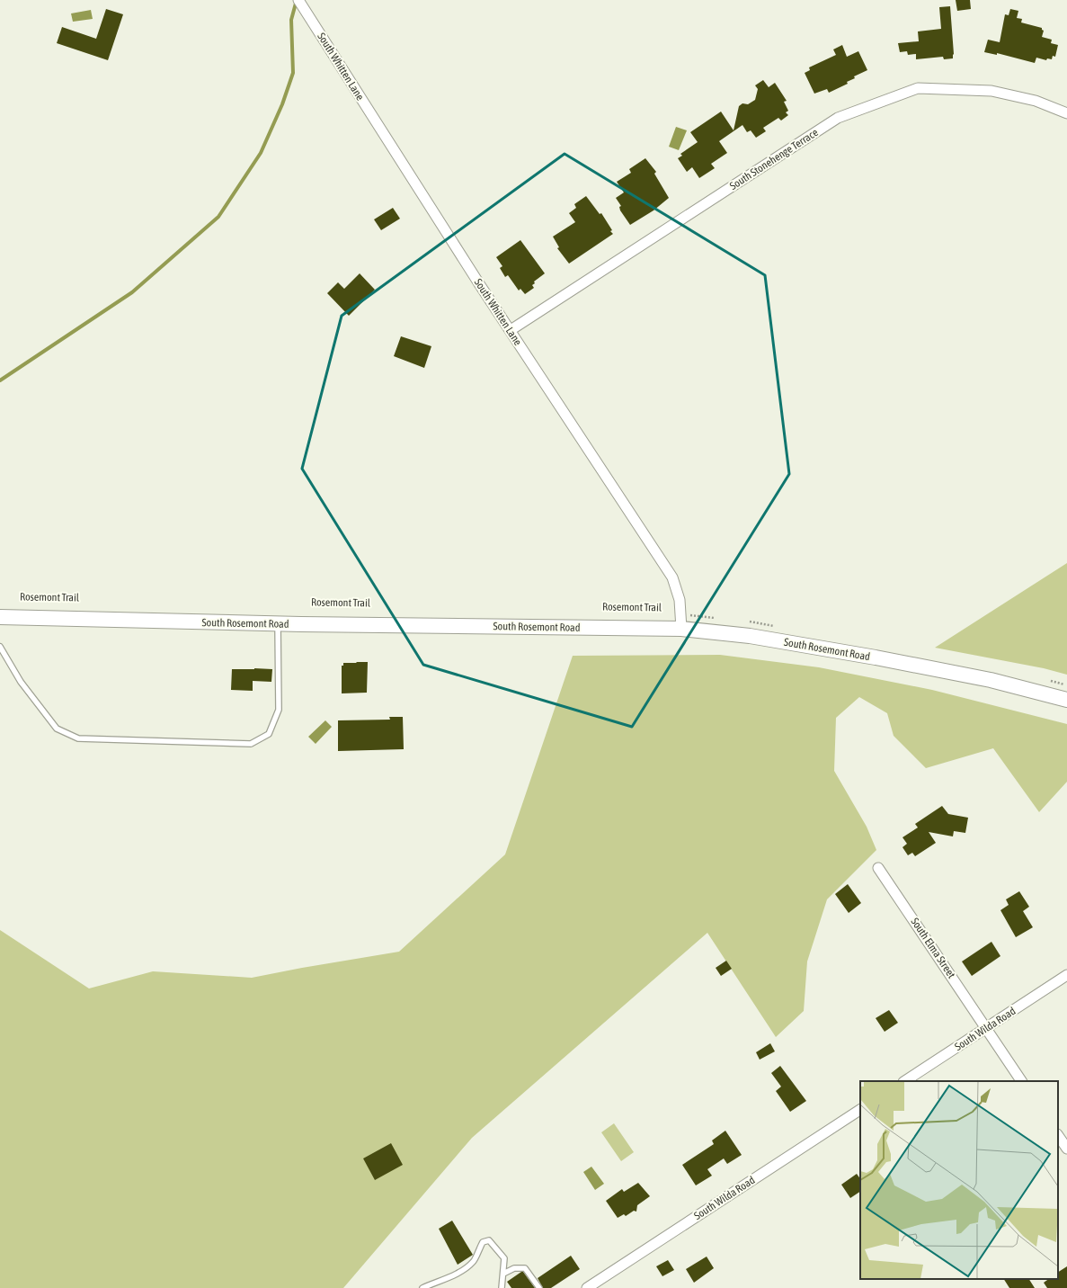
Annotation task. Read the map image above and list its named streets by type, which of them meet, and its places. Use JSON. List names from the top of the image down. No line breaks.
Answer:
{"streets":{"main road":["South Rosemont Road"],"street":["South Whitten Lane","South Stonehenge Terrace","South Elma Street","South Wilda Road"]},"crossings":[["South Whitten Lane","South Stonehenge Terrace"],["South Whitten Lane","South Rosemont Road"],["South Elma Street","South Wilda Road"]]}
